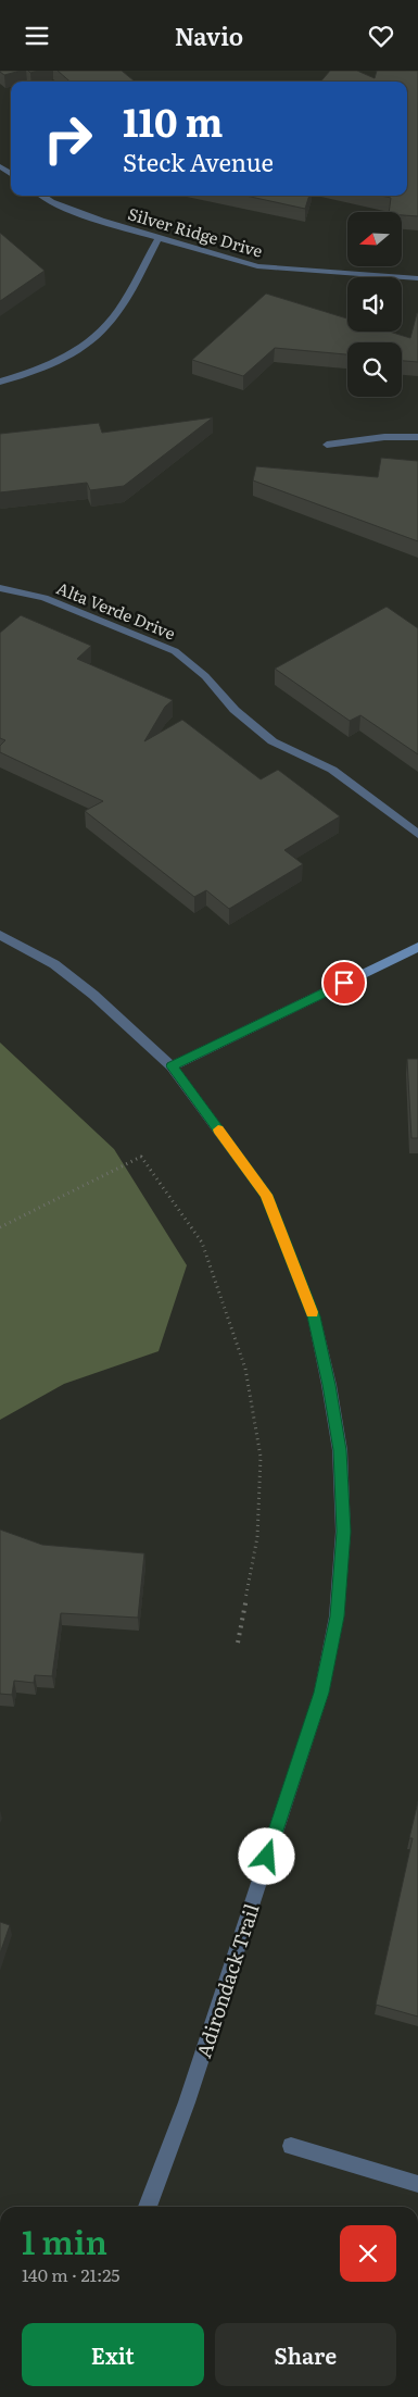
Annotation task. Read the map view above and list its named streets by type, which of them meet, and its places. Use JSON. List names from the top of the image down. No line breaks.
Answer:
{"streets":{"street":["Silver Ridge Drive","Alta Verde Drive","Adirondack Trail"]},"north":"left","page":{"header":"Navio","turn":["110 m","Steck Avenue"],"heading":["1 min","140 m · 21:25"],"buttons":["Exit","Share"]}}
